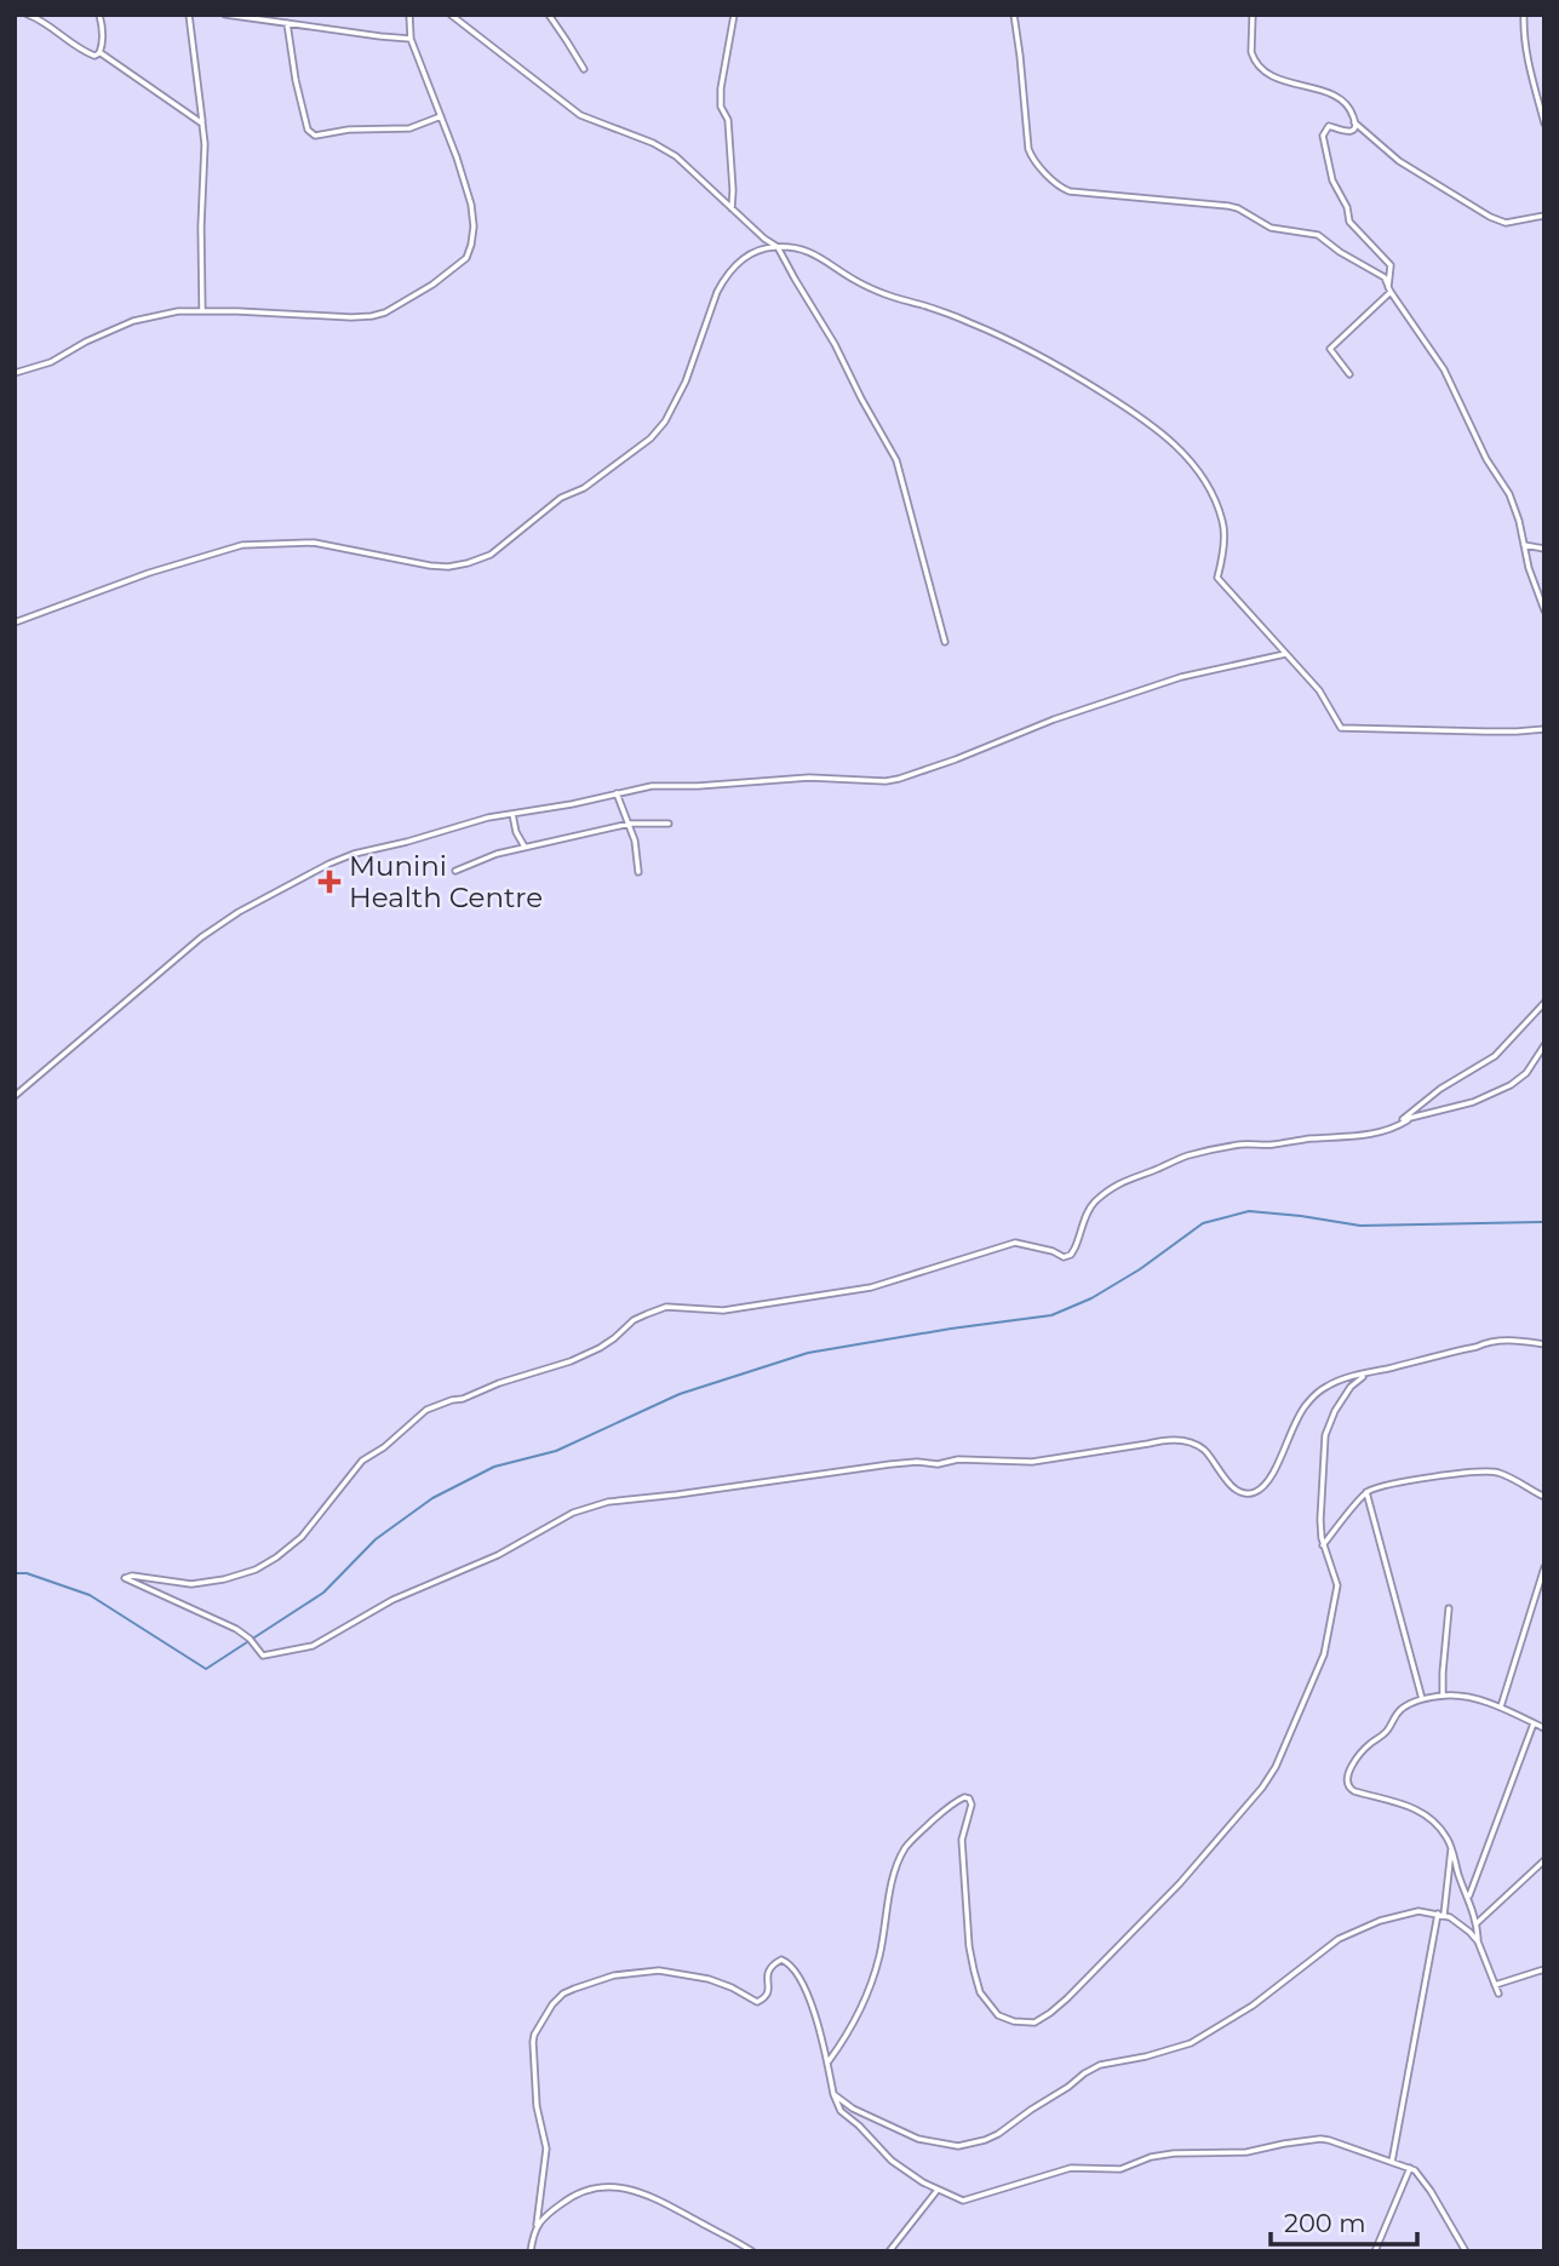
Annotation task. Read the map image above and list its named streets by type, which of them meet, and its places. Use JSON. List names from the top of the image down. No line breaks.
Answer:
{"places":{"health":["Munini Health Centre"]},"scale_bar":"200 m"}
